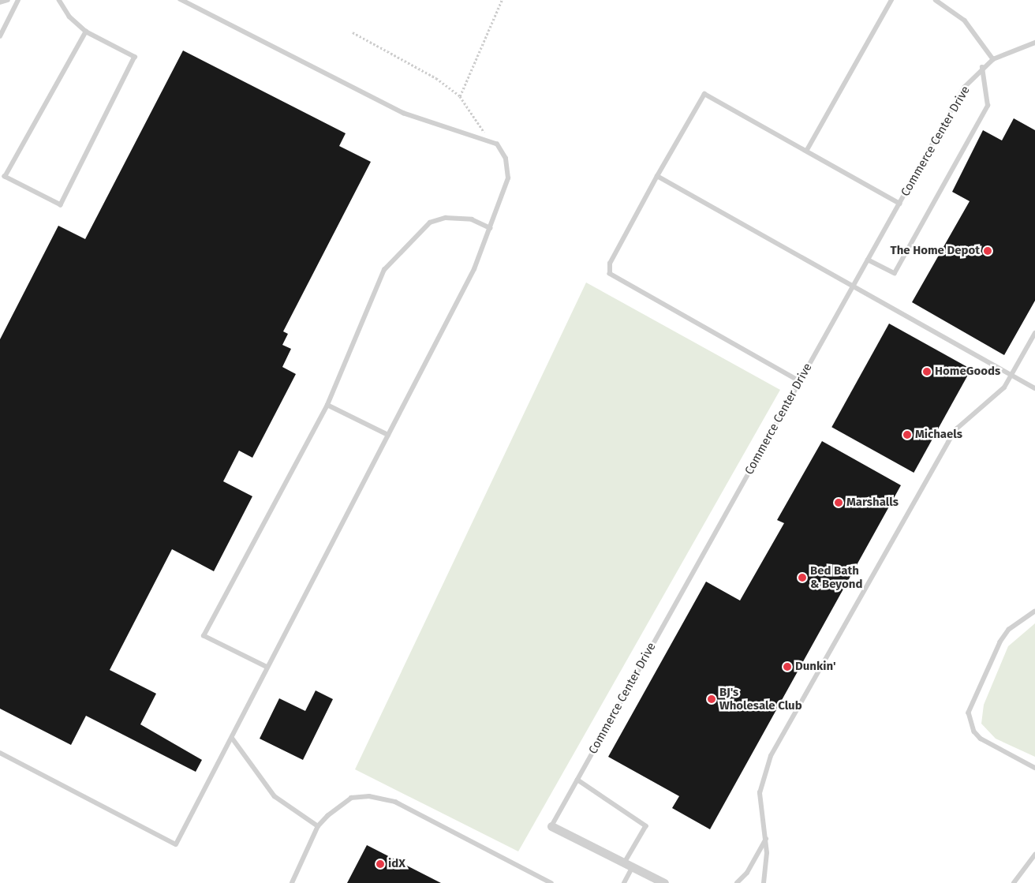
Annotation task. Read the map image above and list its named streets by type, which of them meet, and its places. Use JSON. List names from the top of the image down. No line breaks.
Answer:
{"streets":{"lane":["Commerce Center Drive"]},"places":["The Home Depot","HomeGoods","Michaels","Marshalls","Bed Bath & Beyond","Dunkin'","BJ's Wholesale Club","idX"]}
